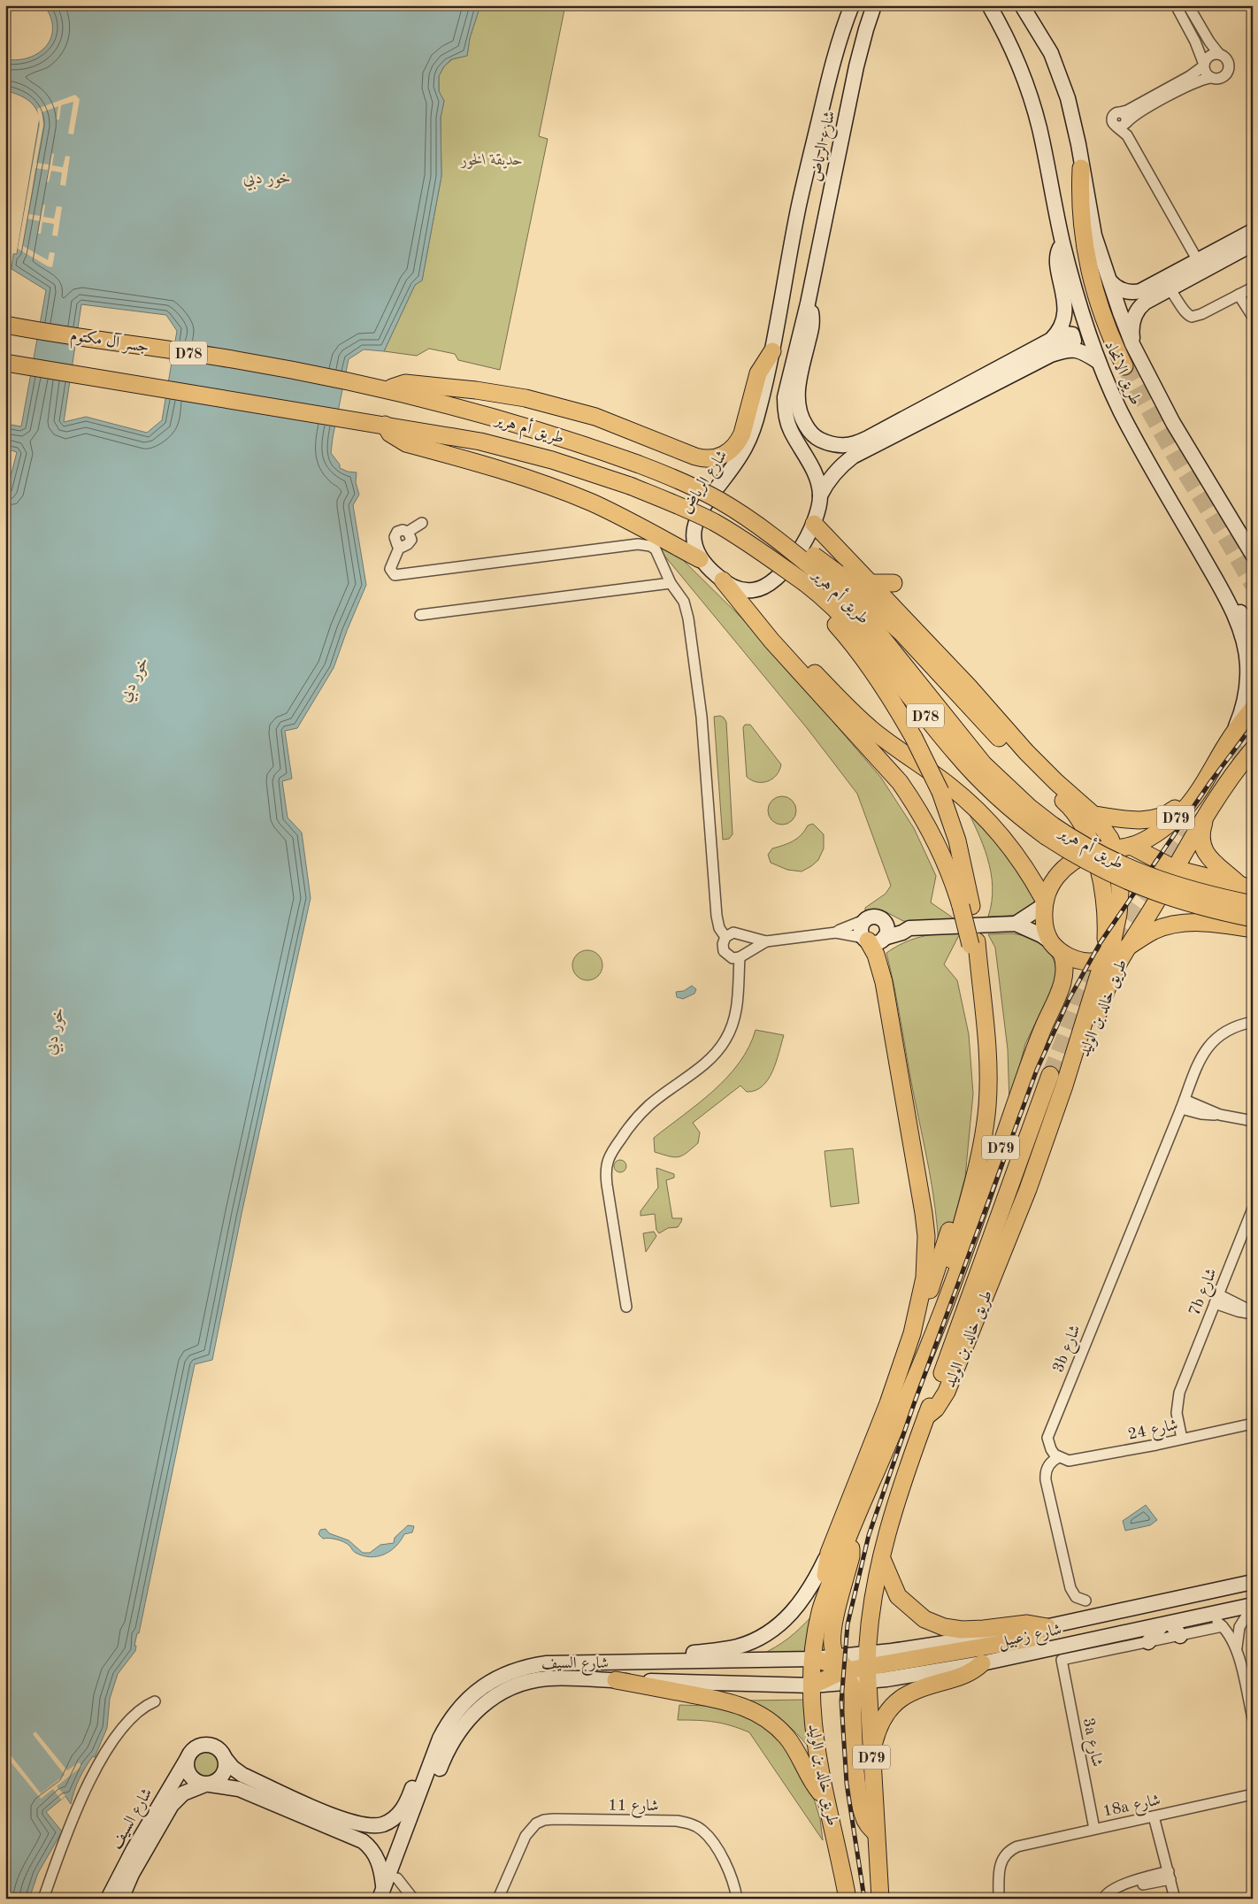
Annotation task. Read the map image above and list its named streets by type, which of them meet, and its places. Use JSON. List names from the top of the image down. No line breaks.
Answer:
{"streets":{"main road":["شارع الرياض","جسر آل مكتوم","D78","طريق الاتحاد","طريق أم هرير","D79","طريق خالد بن الوليد","شارع زعبيل","شارع السيف"],"street":["7b شارع","3b شارع","شارع 24","3a شارع","شارع 11","18a شارع"]},"crossings":[["جسر آل مكتوم","طريق أم هرير"],["طريق الاتحاد","D79"],["D79","طريق خالد بن الوليد"],["طريق خالد بن الوليد","شارع زعبيل"],["طريق خالد بن الوليد","شارع السيف"],["7b شارع","شارع 24"],["3b شارع","شارع 24"],["3a شارع","18a شارع"]],"water":["خور دبي"],"parks":["حديقة الخور"]}
